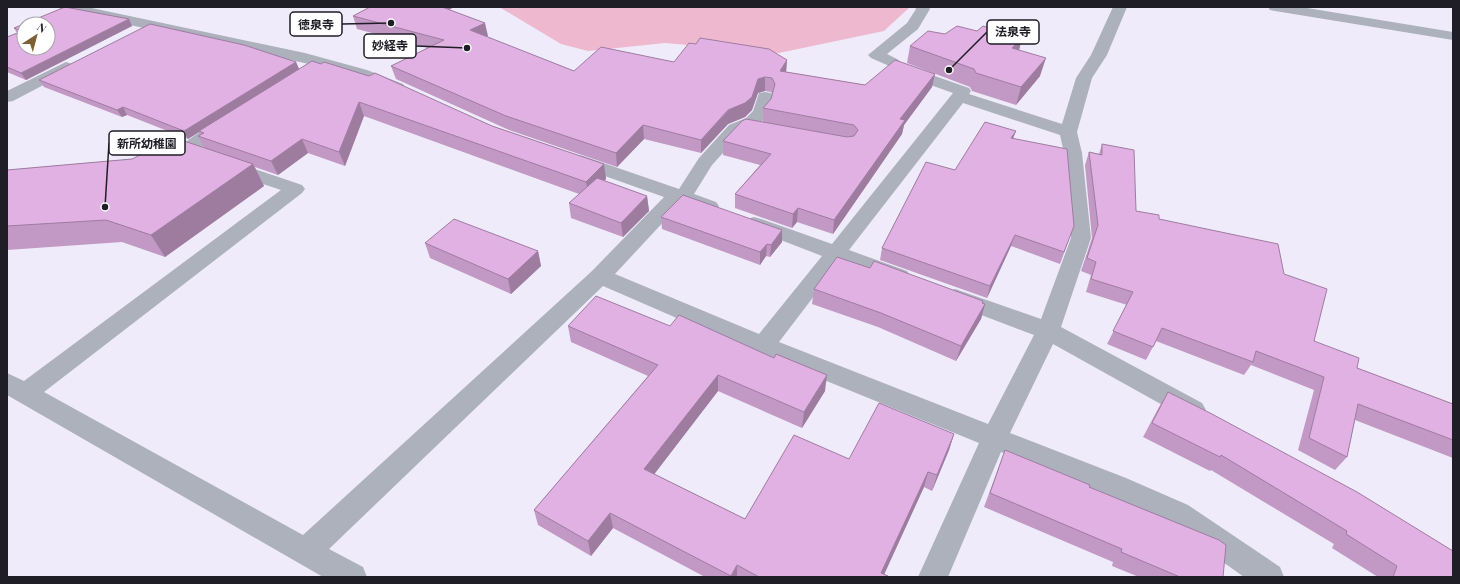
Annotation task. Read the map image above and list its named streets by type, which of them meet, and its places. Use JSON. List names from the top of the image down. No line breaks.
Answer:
{"places":["徳泉寺","妙経寺","法泉寺","新所幼稚園"],"north":"top right"}
